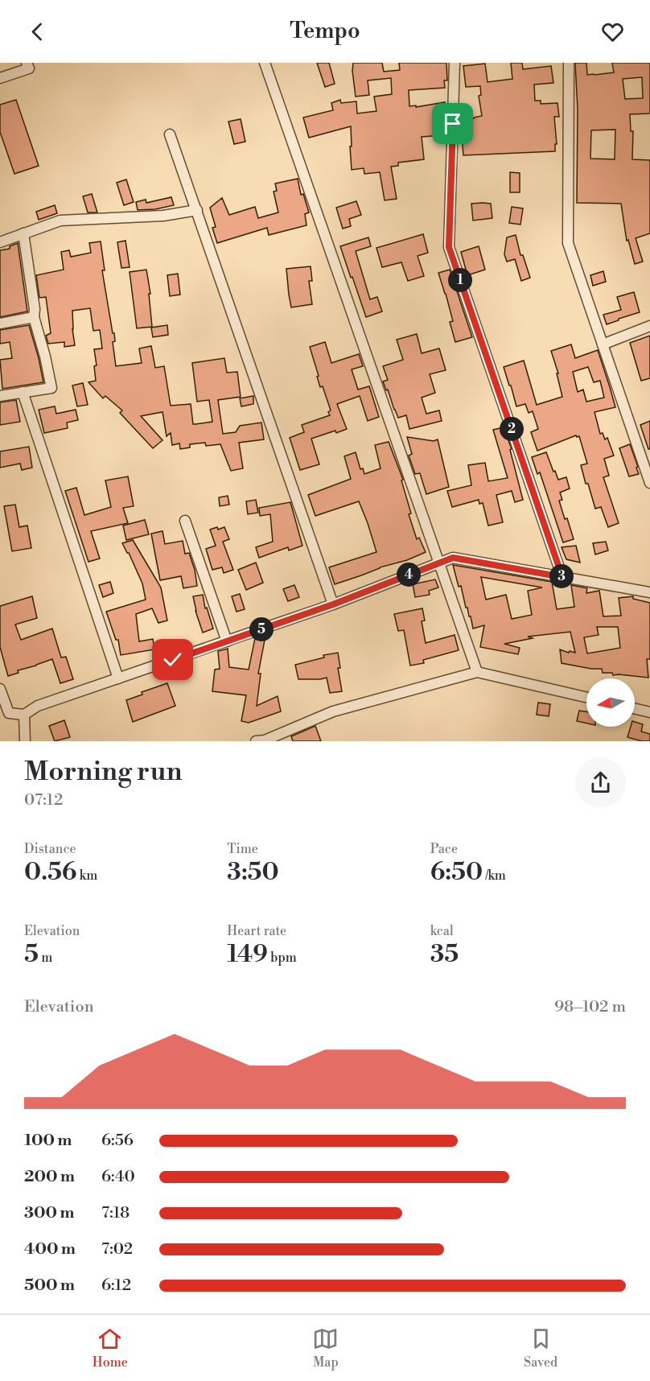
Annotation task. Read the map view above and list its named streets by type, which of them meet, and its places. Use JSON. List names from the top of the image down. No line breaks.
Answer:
{"north":"left","page":{"header":"Tempo","pins":["1","2","4","3","5"],"heading":["Morning run","07:12"],"stats":[["Distance","0.56 km"],["Time","3:50"],["Pace","6:50 /km"],["Elevation","5 m"],["Heart rate","149 bpm"],["kcal","35"]],"chart":["Elevation","98–102 m"],"list":[{"name":"100 m","note":"6:56"},{"name":"200 m","note":"6:40"},{"name":"300 m","note":"7:18"},{"name":"400 m","note":"7:02"},{"name":"500 m","note":"6:12"}],"tabs":["Home","Map","Saved"]}}
